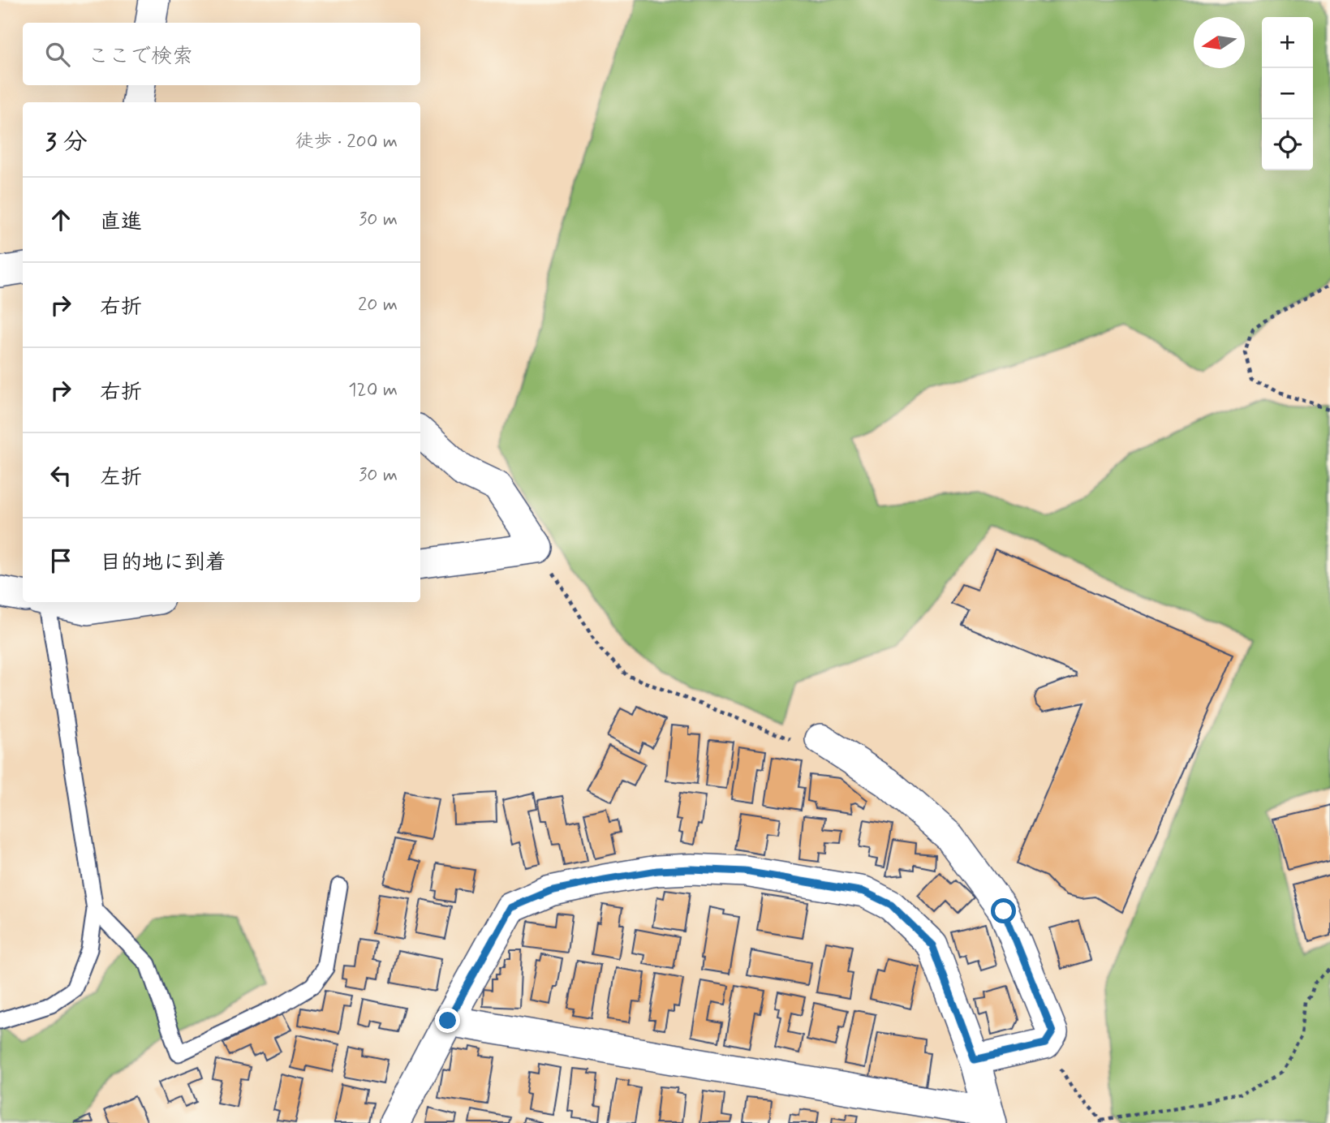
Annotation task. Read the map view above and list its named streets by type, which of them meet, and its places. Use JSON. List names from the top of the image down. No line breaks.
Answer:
{"north":"left","page":{"map_buttons":["+","−"],"search":"ここで検索","heading":["3 分","徒歩 · 200 m"],"list":[["直進","30 m"],["右折","20 m"],["右折","120 m"],["左折","30 m"],"目的地に到着"]}}
